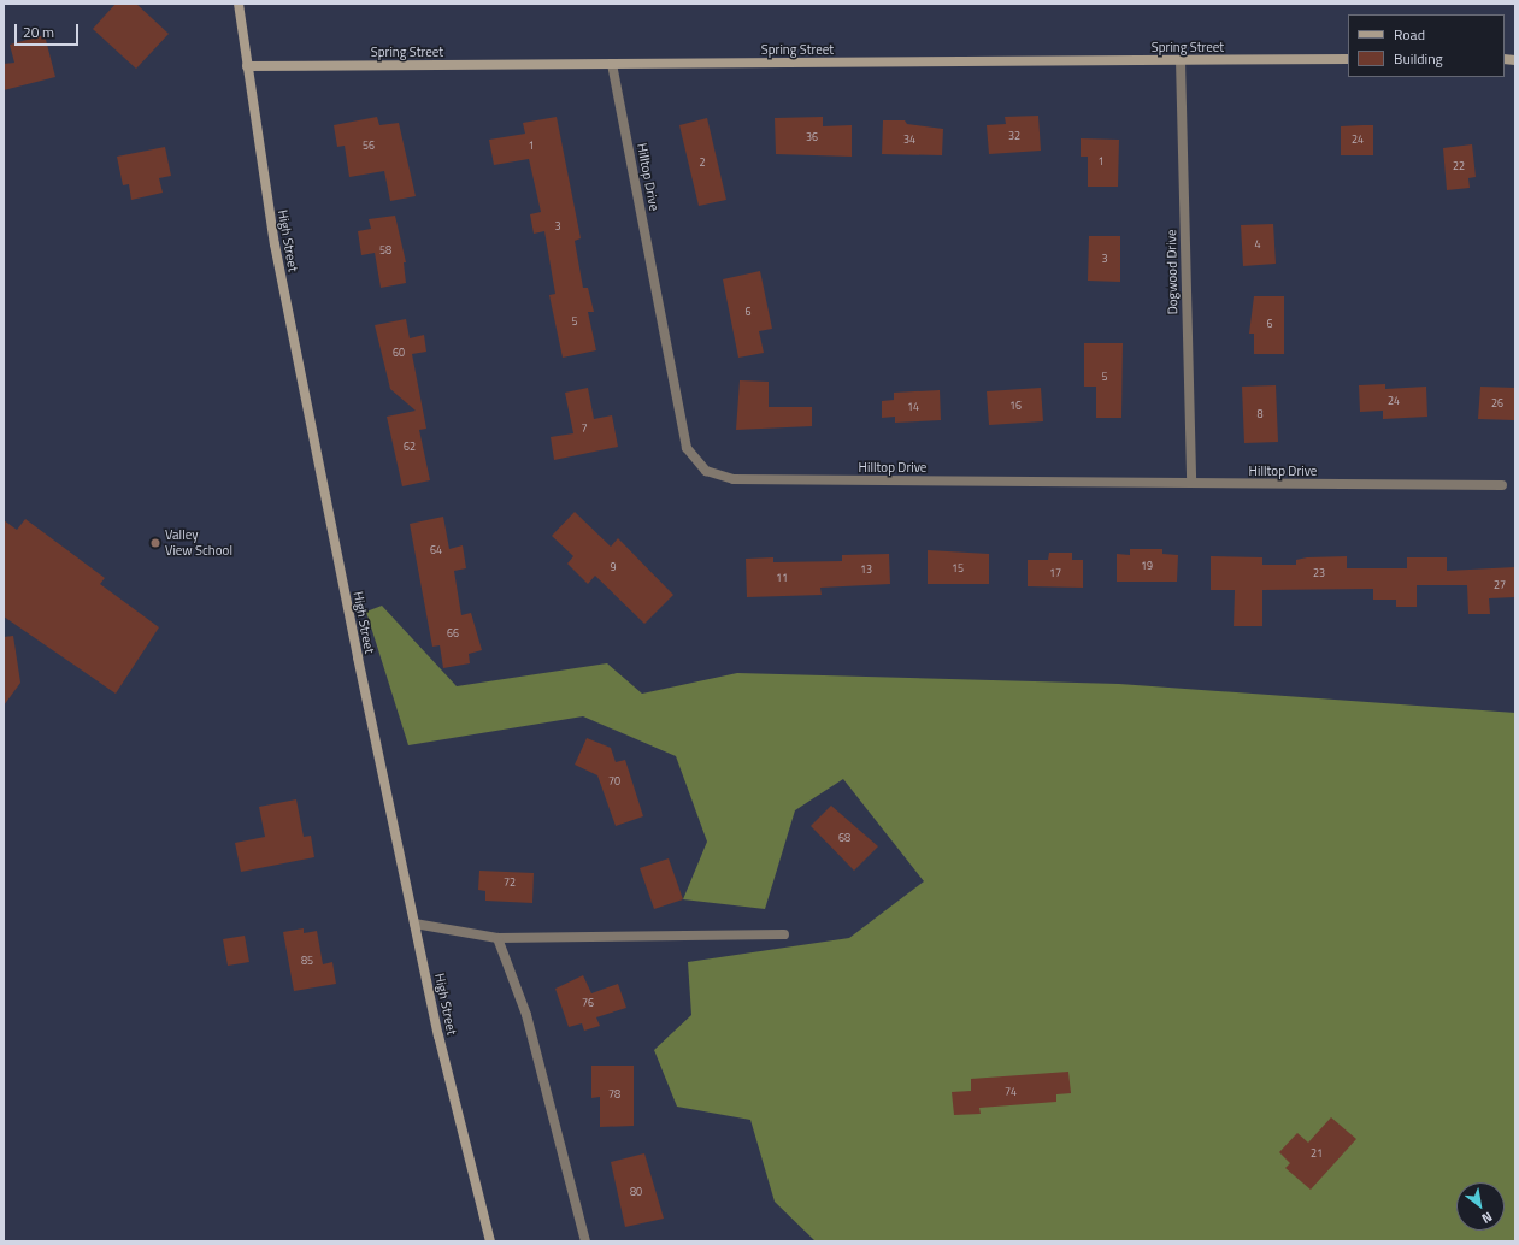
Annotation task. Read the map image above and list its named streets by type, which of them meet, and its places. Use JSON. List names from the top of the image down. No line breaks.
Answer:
{"streets":{"street":["Spring Street","Hilltop Drive","High Street","Dogwood Drive"]},"crossings":[["Spring Street","Hilltop Drive"],["Spring Street","High Street"],["Spring Street","Dogwood Drive"],["Hilltop Drive","Dogwood Drive"]],"places":["Valley View School"],"house_numbers":["32","36","34","24","56","1","1","2","22","3","4","58","3","6","5","6","60","5","24","26","16","14","8","7","62","64","19","9","15","13","17","23","11","27","66","70","68","72","85","76","74","78","21","80"],"legend":["Road","Building"],"scale_bar":"20 m","north":"bottom right"}
